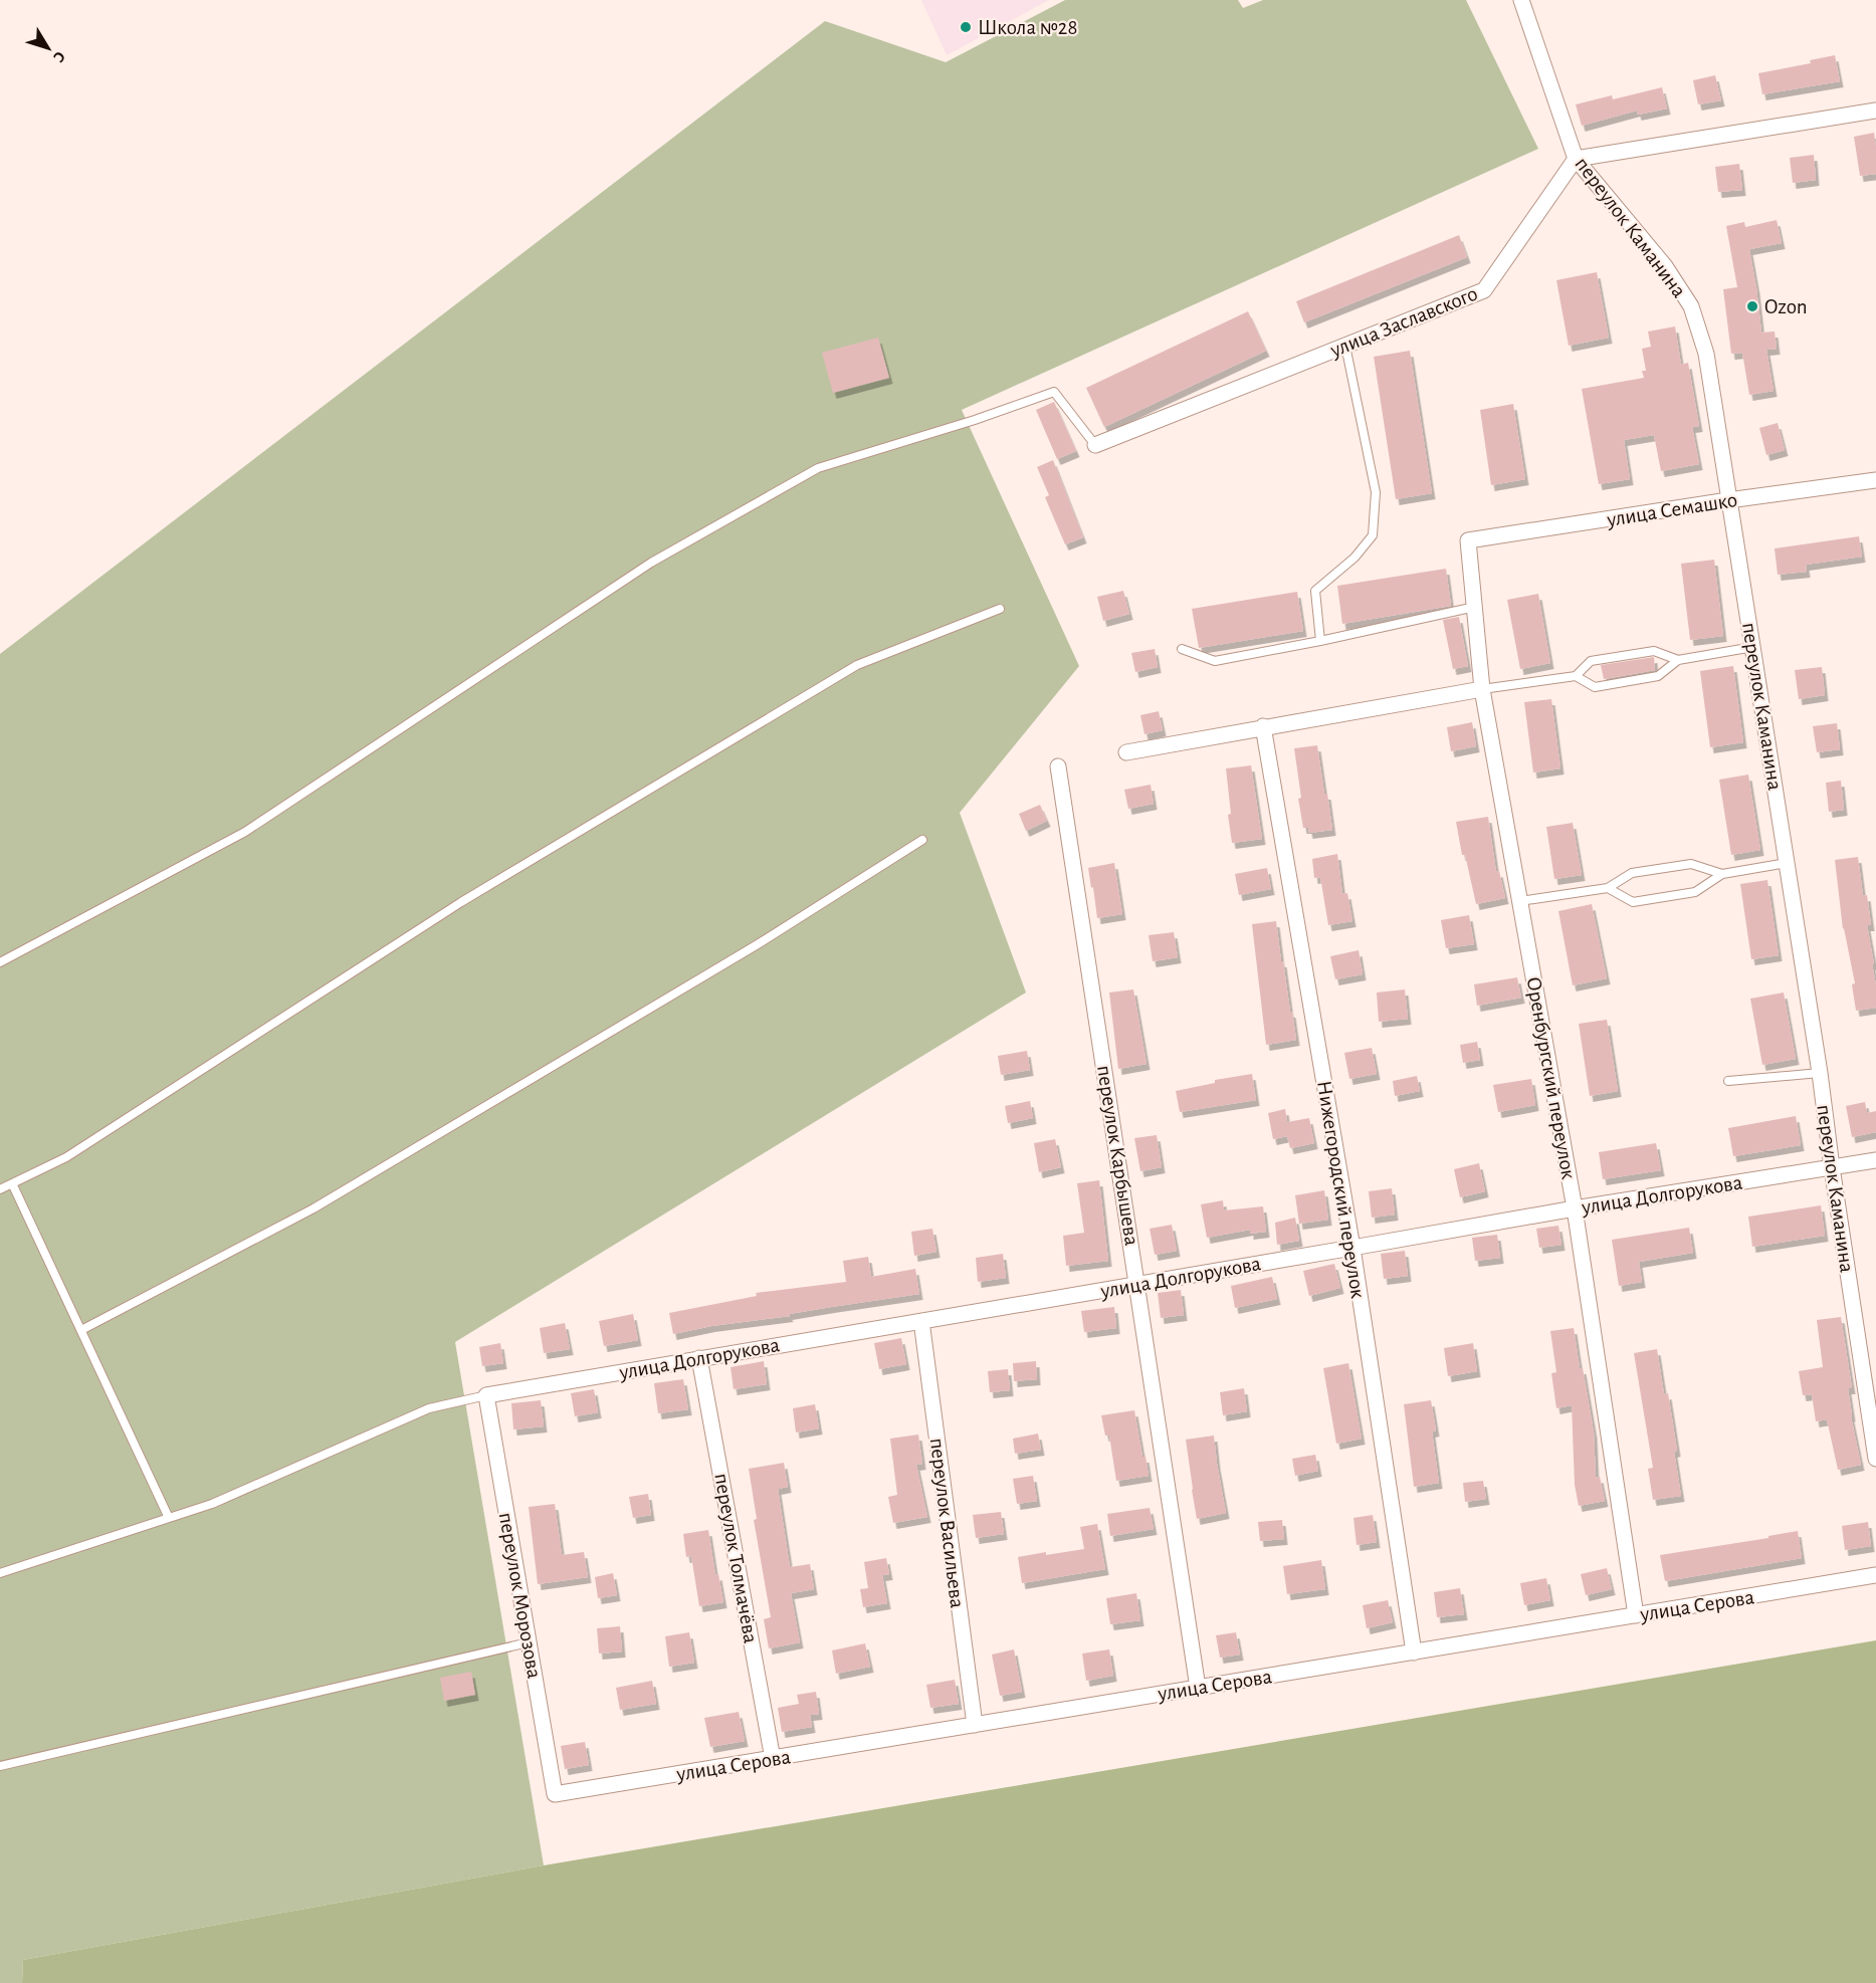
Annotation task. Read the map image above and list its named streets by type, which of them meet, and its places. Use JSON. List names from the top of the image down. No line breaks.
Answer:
{"streets":{"street":["переулок Каманина","улица Заславского","улица Семашко","Оренбургский переулок","переулок Карбышева","Нижегородский переулок","улица Долгорукова","переулок Васильева","переулок Толмачёва","переулок Морозова","улица Серова"]},"crossings":[["переулок Каманина","улица Заславского"],["переулок Каманина","улица Семашко"],["переулок Каманина","улица Долгорукова"],["улица Семашко","Оренбургский переулок"],["Оренбургский переулок","улица Долгорукова"],["Оренбургский переулок","улица Серова"],["переулок Карбышева","улица Долгорукова"],["переулок Карбышева","улица Серова"],["Нижегородский переулок","улица Долгорукова"],["Нижегородский переулок","улица Серова"],["улица Долгорукова","переулок Васильева"],["улица Долгорукова","переулок Толмачёва"],["улица Долгорукова","переулок Морозова"],["переулок Васильева","улица Серова"],["переулок Толмачёва","улица Серова"],["переулок Морозова","улица Серова"]],"places":["Школа №28","Ozon"],"north":"bottom right"}
